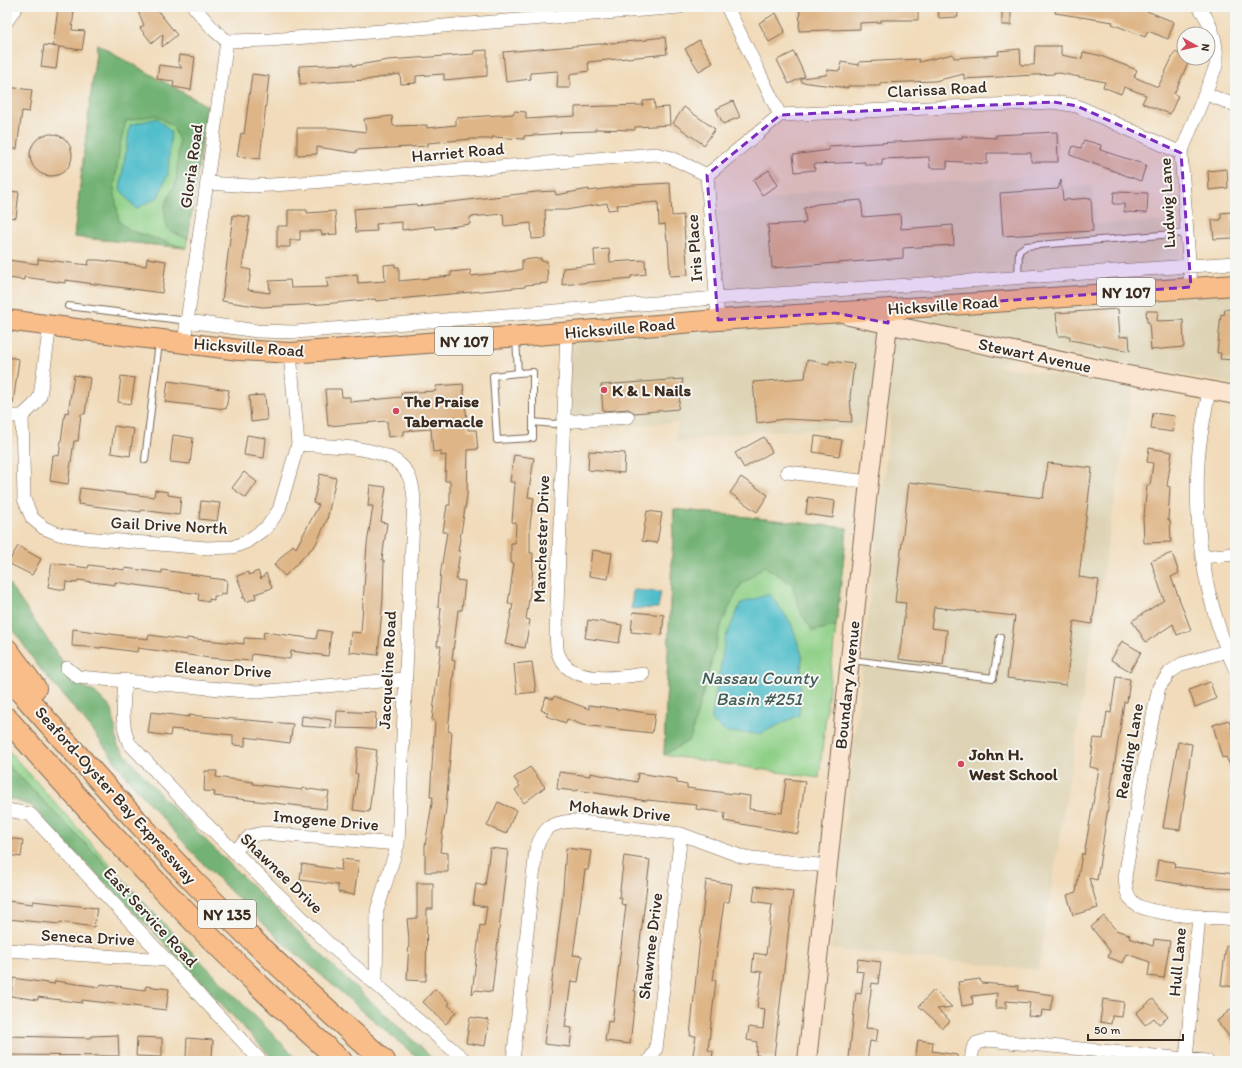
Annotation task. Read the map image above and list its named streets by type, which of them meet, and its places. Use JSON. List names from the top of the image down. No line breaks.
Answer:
{"streets":{"highway":["Seaford-Oyster Bay Expressway","NY 135"],"main road":["NY 107","Hicksville Road","Stewart Avenue","Boundary Avenue"],"street":["Clarissa Road","Harriet Road","Gloria Road","Ludwig Lane","Iris Place","Gail Drive North","Manchester Drive","Eleanor Drive","Jacqueline Road","Reading Lane","Mohawk Drive","Imogene Drive","Shawnee Drive","East Service Road","Seneca Drive","Hull Lane"]},"crossings":[["Clarissa Road","Ludwig Lane"],["Harriet Road","Gloria Road"],["Harriet Road","Iris Place"],["Gloria Road","Hicksville Road"],["Ludwig Lane","Hicksville Road"],["Iris Place","Hicksville Road"],["Hicksville Road","Stewart Avenue"],["Hicksville Road","Gail Drive North"],["Hicksville Road","Manchester Drive"],["Hicksville Road","Boundary Avenue"],["Stewart Avenue","Boundary Avenue"],["Gail Drive North","Jacqueline Road"],["Eleanor Drive","Jacqueline Road"],["Eleanor Drive","Shawnee Drive"],["Jacqueline Road","Imogene Drive"],["Jacqueline Road","Shawnee Drive"],["Boundary Avenue","Mohawk Drive"],["Reading Lane","Hull Lane"],["Mohawk Drive","Shawnee Drive"],["Imogene Drive","Shawnee Drive"],["East Service Road","Seneca Drive"]],"water":["Nassau County Basin #251"],"places":["K & L Nails","The Praise Tabernacle","John H. West School"],"scale_bar":"50 m","north":"right"}
